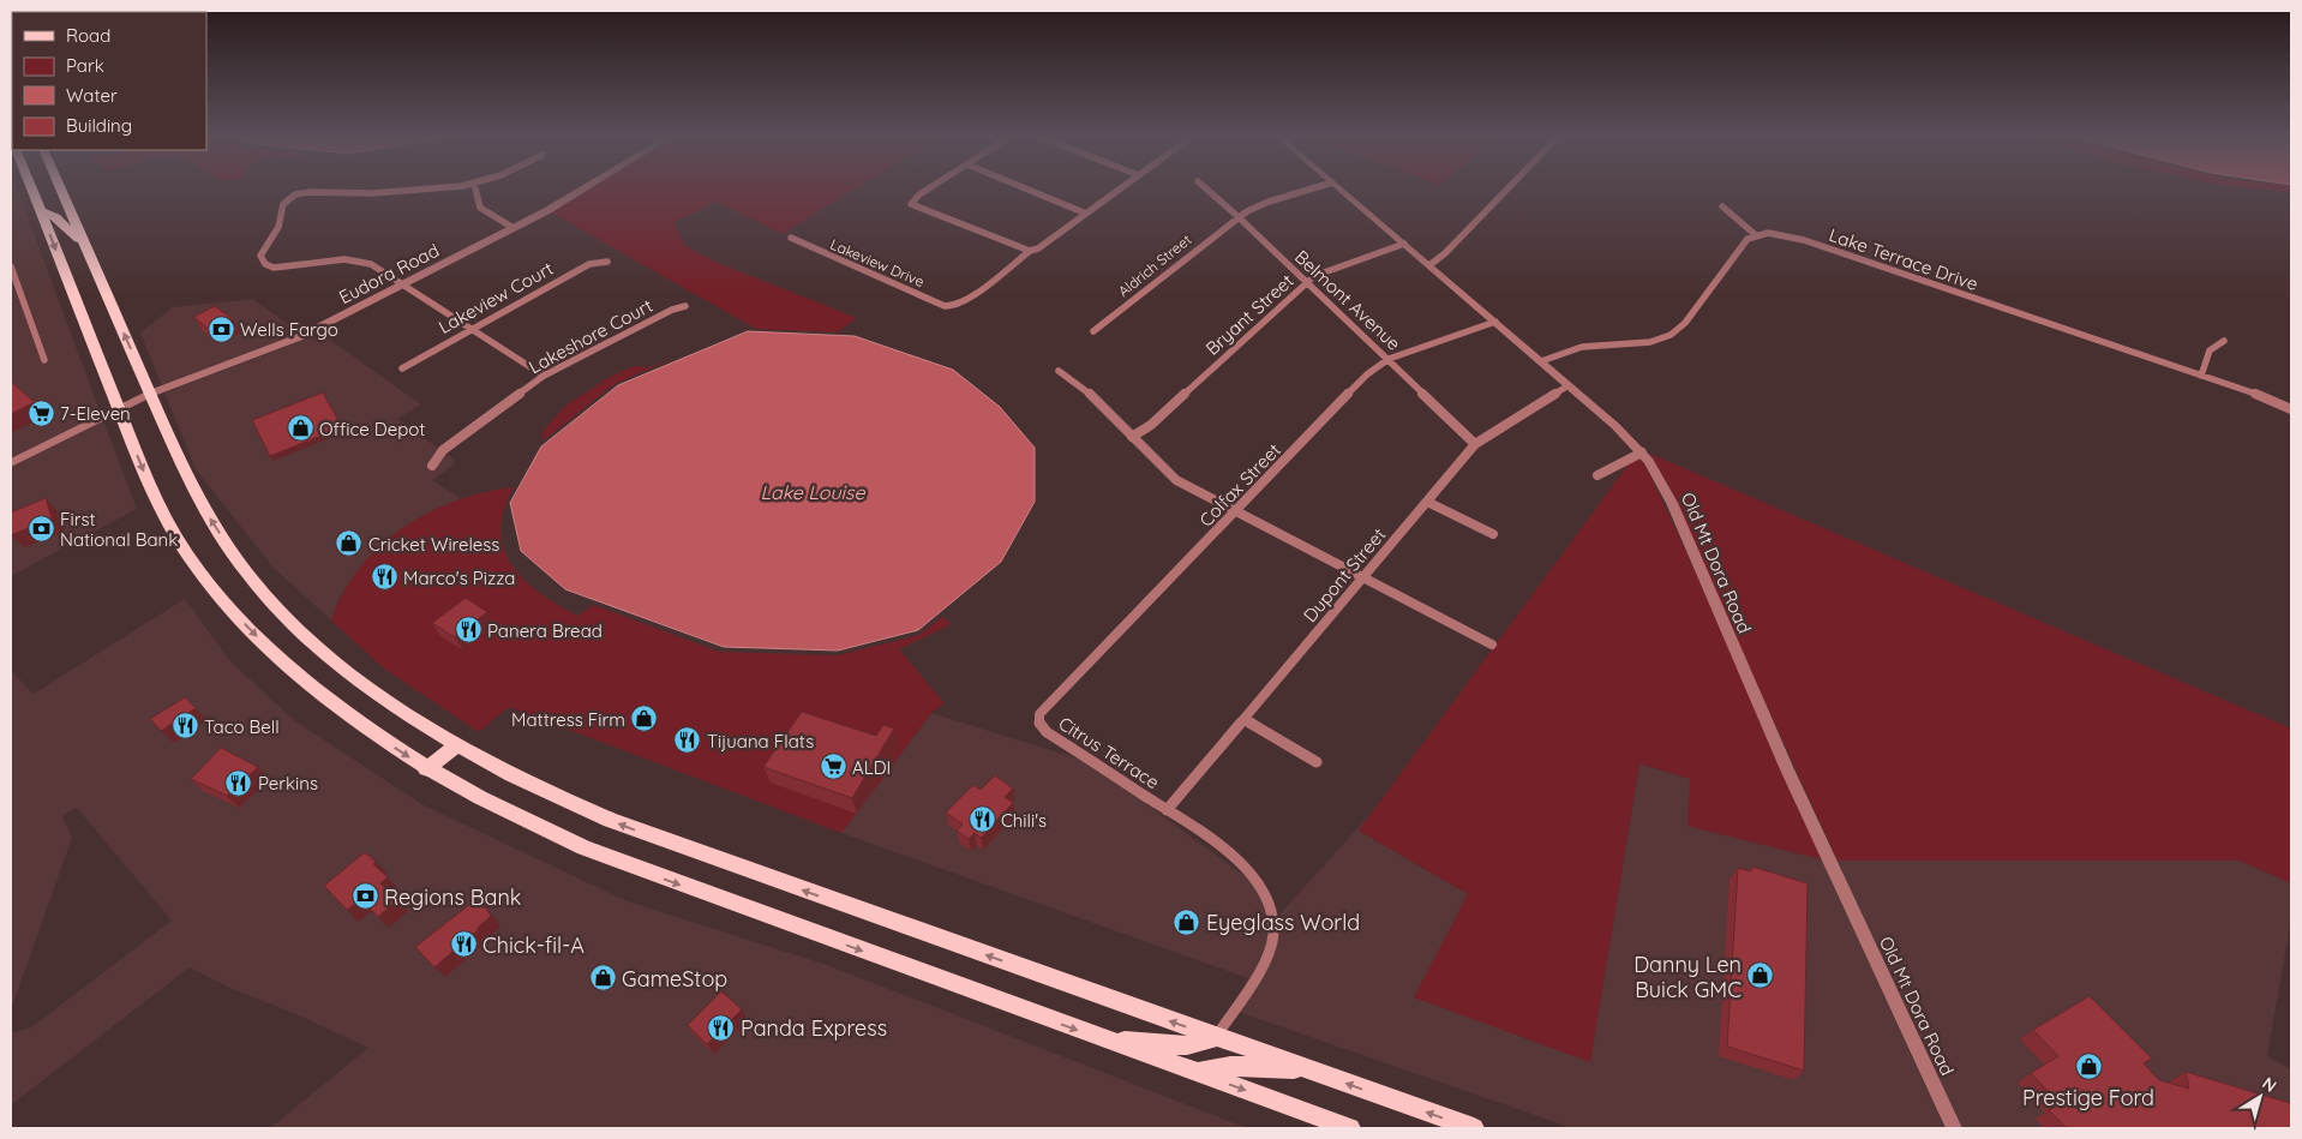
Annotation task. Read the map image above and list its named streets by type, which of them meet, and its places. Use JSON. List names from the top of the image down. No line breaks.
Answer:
{"streets":{"street":["Lake Terrace Drive","Lakeview Drive","Aldrich Street","Eudora Road","Lakeview Court","Belmont Avenue","Bryant Street","Lakeshore Court","Colfax Street","Old Mt Dora Road","Dupont Street","Citrus Terrace"]},"crossings":[["Aldrich Street","Belmont Avenue"],["Belmont Avenue","Bryant Street"],["Belmont Avenue","Colfax Street"],["Belmont Avenue","Dupont Street"],["Bryant Street","Old Mt Dora Road"],["Colfax Street","Old Mt Dora Road"],["Colfax Street","Citrus Terrace"],["Old Mt Dora Road","Dupont Street"],["Dupont Street","Citrus Terrace"]],"water":["Lake Louise"],"places":{"bank":["Wells Fargo","First National Bank","Regions Bank"],"supermarket":["7-Eleven","ALDI"],"shop":["Office Depot","Cricket Wireless","Mattress Firm","Eyeglass World","Danny Len Buick GMC","GameStop","Prestige Ford"],"restaurant":["Marco's Pizza","Panera Bread","Taco Bell","Tijuana Flats","Perkins","Chili's","Chick-fil-A","Panda Express"]},"legend":["Road","Park","Water","Building"],"north":"top right"}
